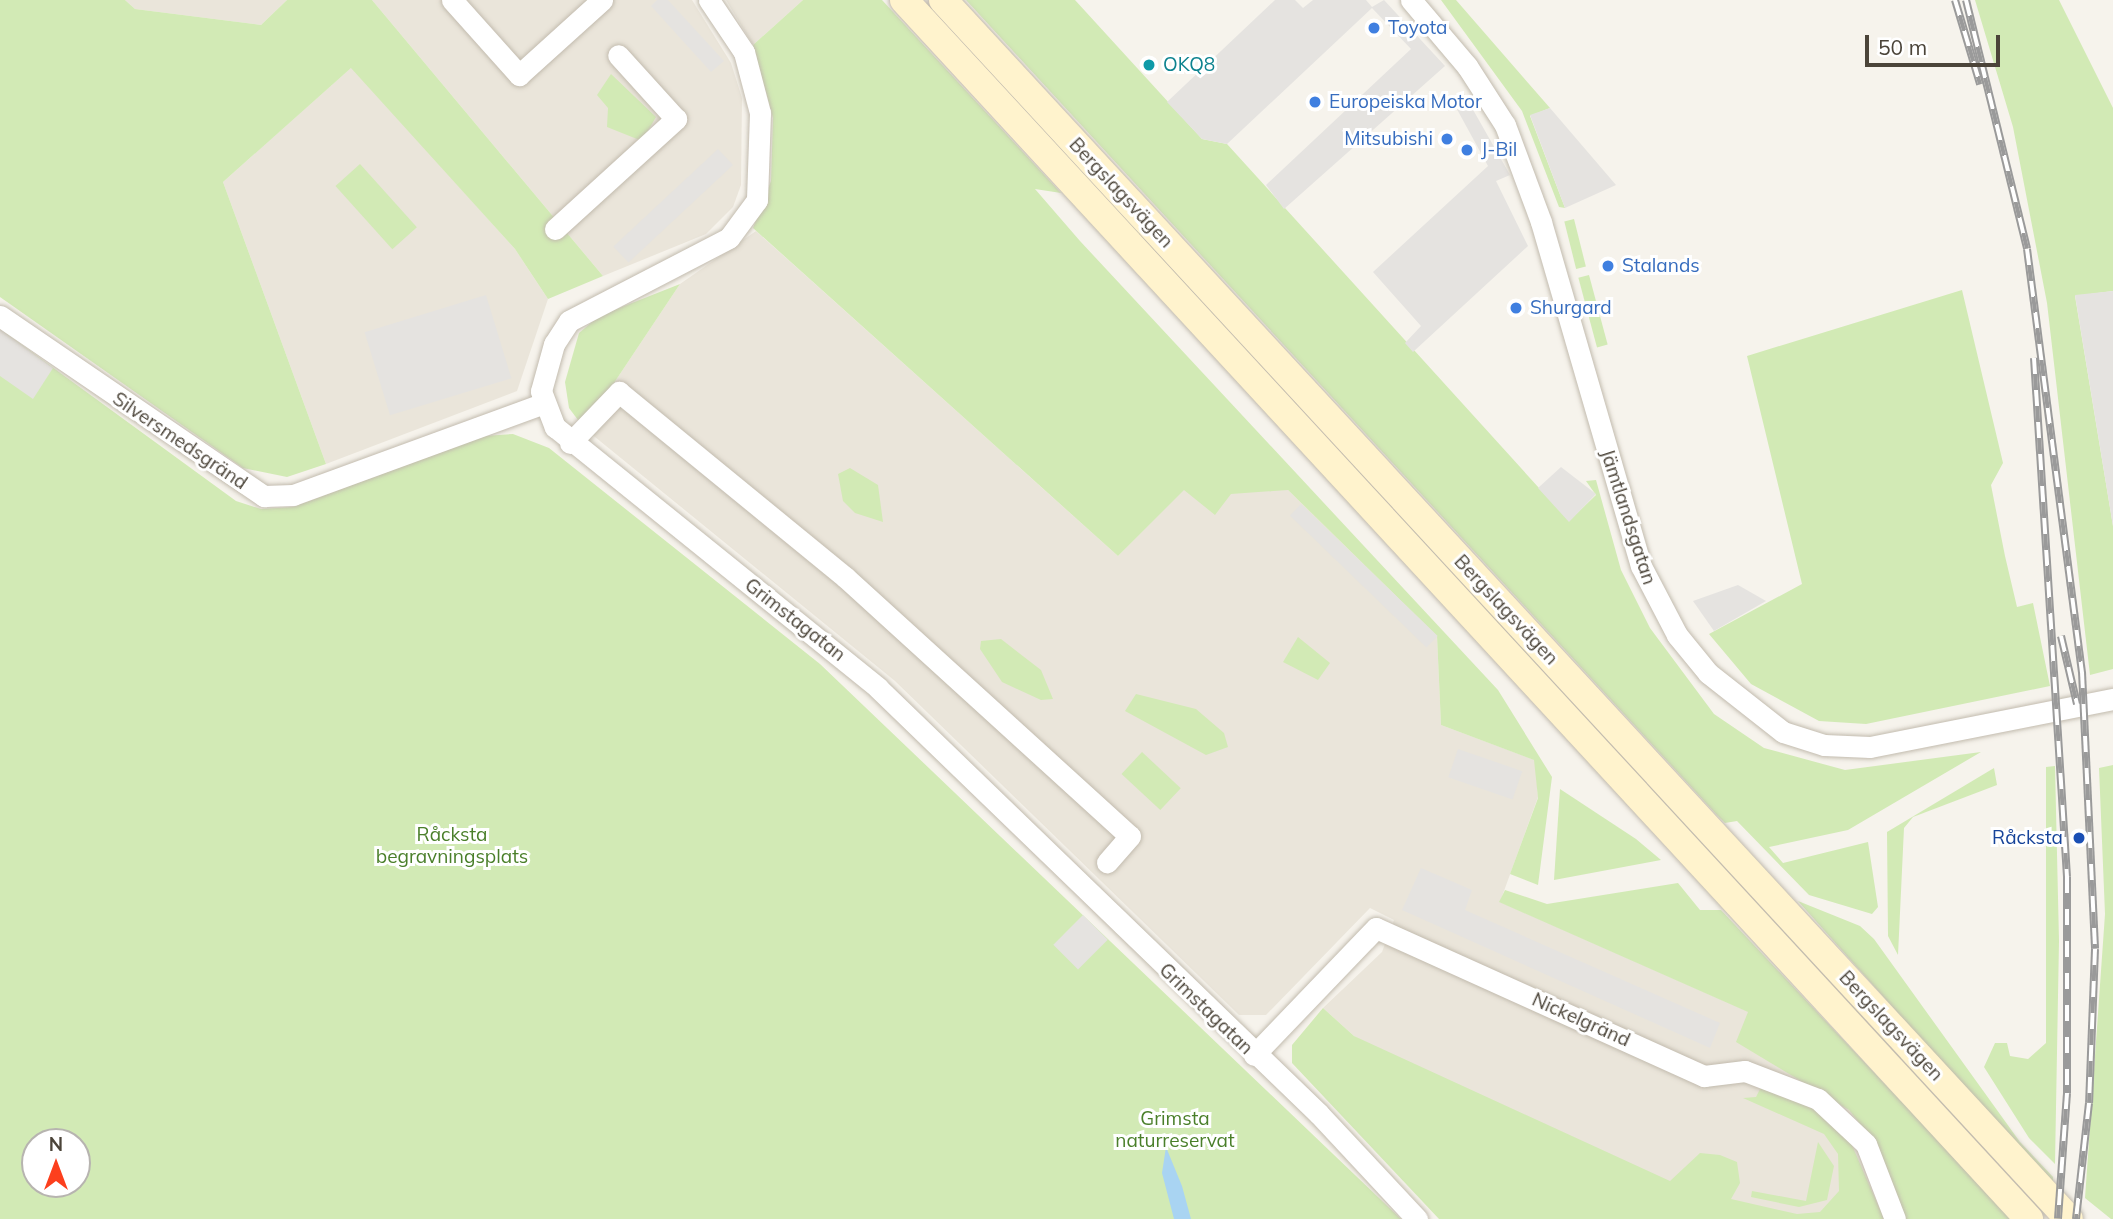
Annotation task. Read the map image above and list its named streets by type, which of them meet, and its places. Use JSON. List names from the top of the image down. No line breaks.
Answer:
{"streets":{"main road":["Bergslagsvägen"],"street":["Silversmedsgränd","Jämtlandsgatan","Grimstagatan","Nickelgränd"]},"crossings":[["Silversmedsgränd","Grimstagatan"],["Grimstagatan","Nickelgränd"]],"parks":["Råcksta begravningsplats","Grimsta naturreservat"],"places":["Toyota","OKQ8","Europeiska Motor","Mitsubishi","J-Bil","Stalands","Shurgard","Råcksta"],"scale_bar":"50 m","north":"top"}
